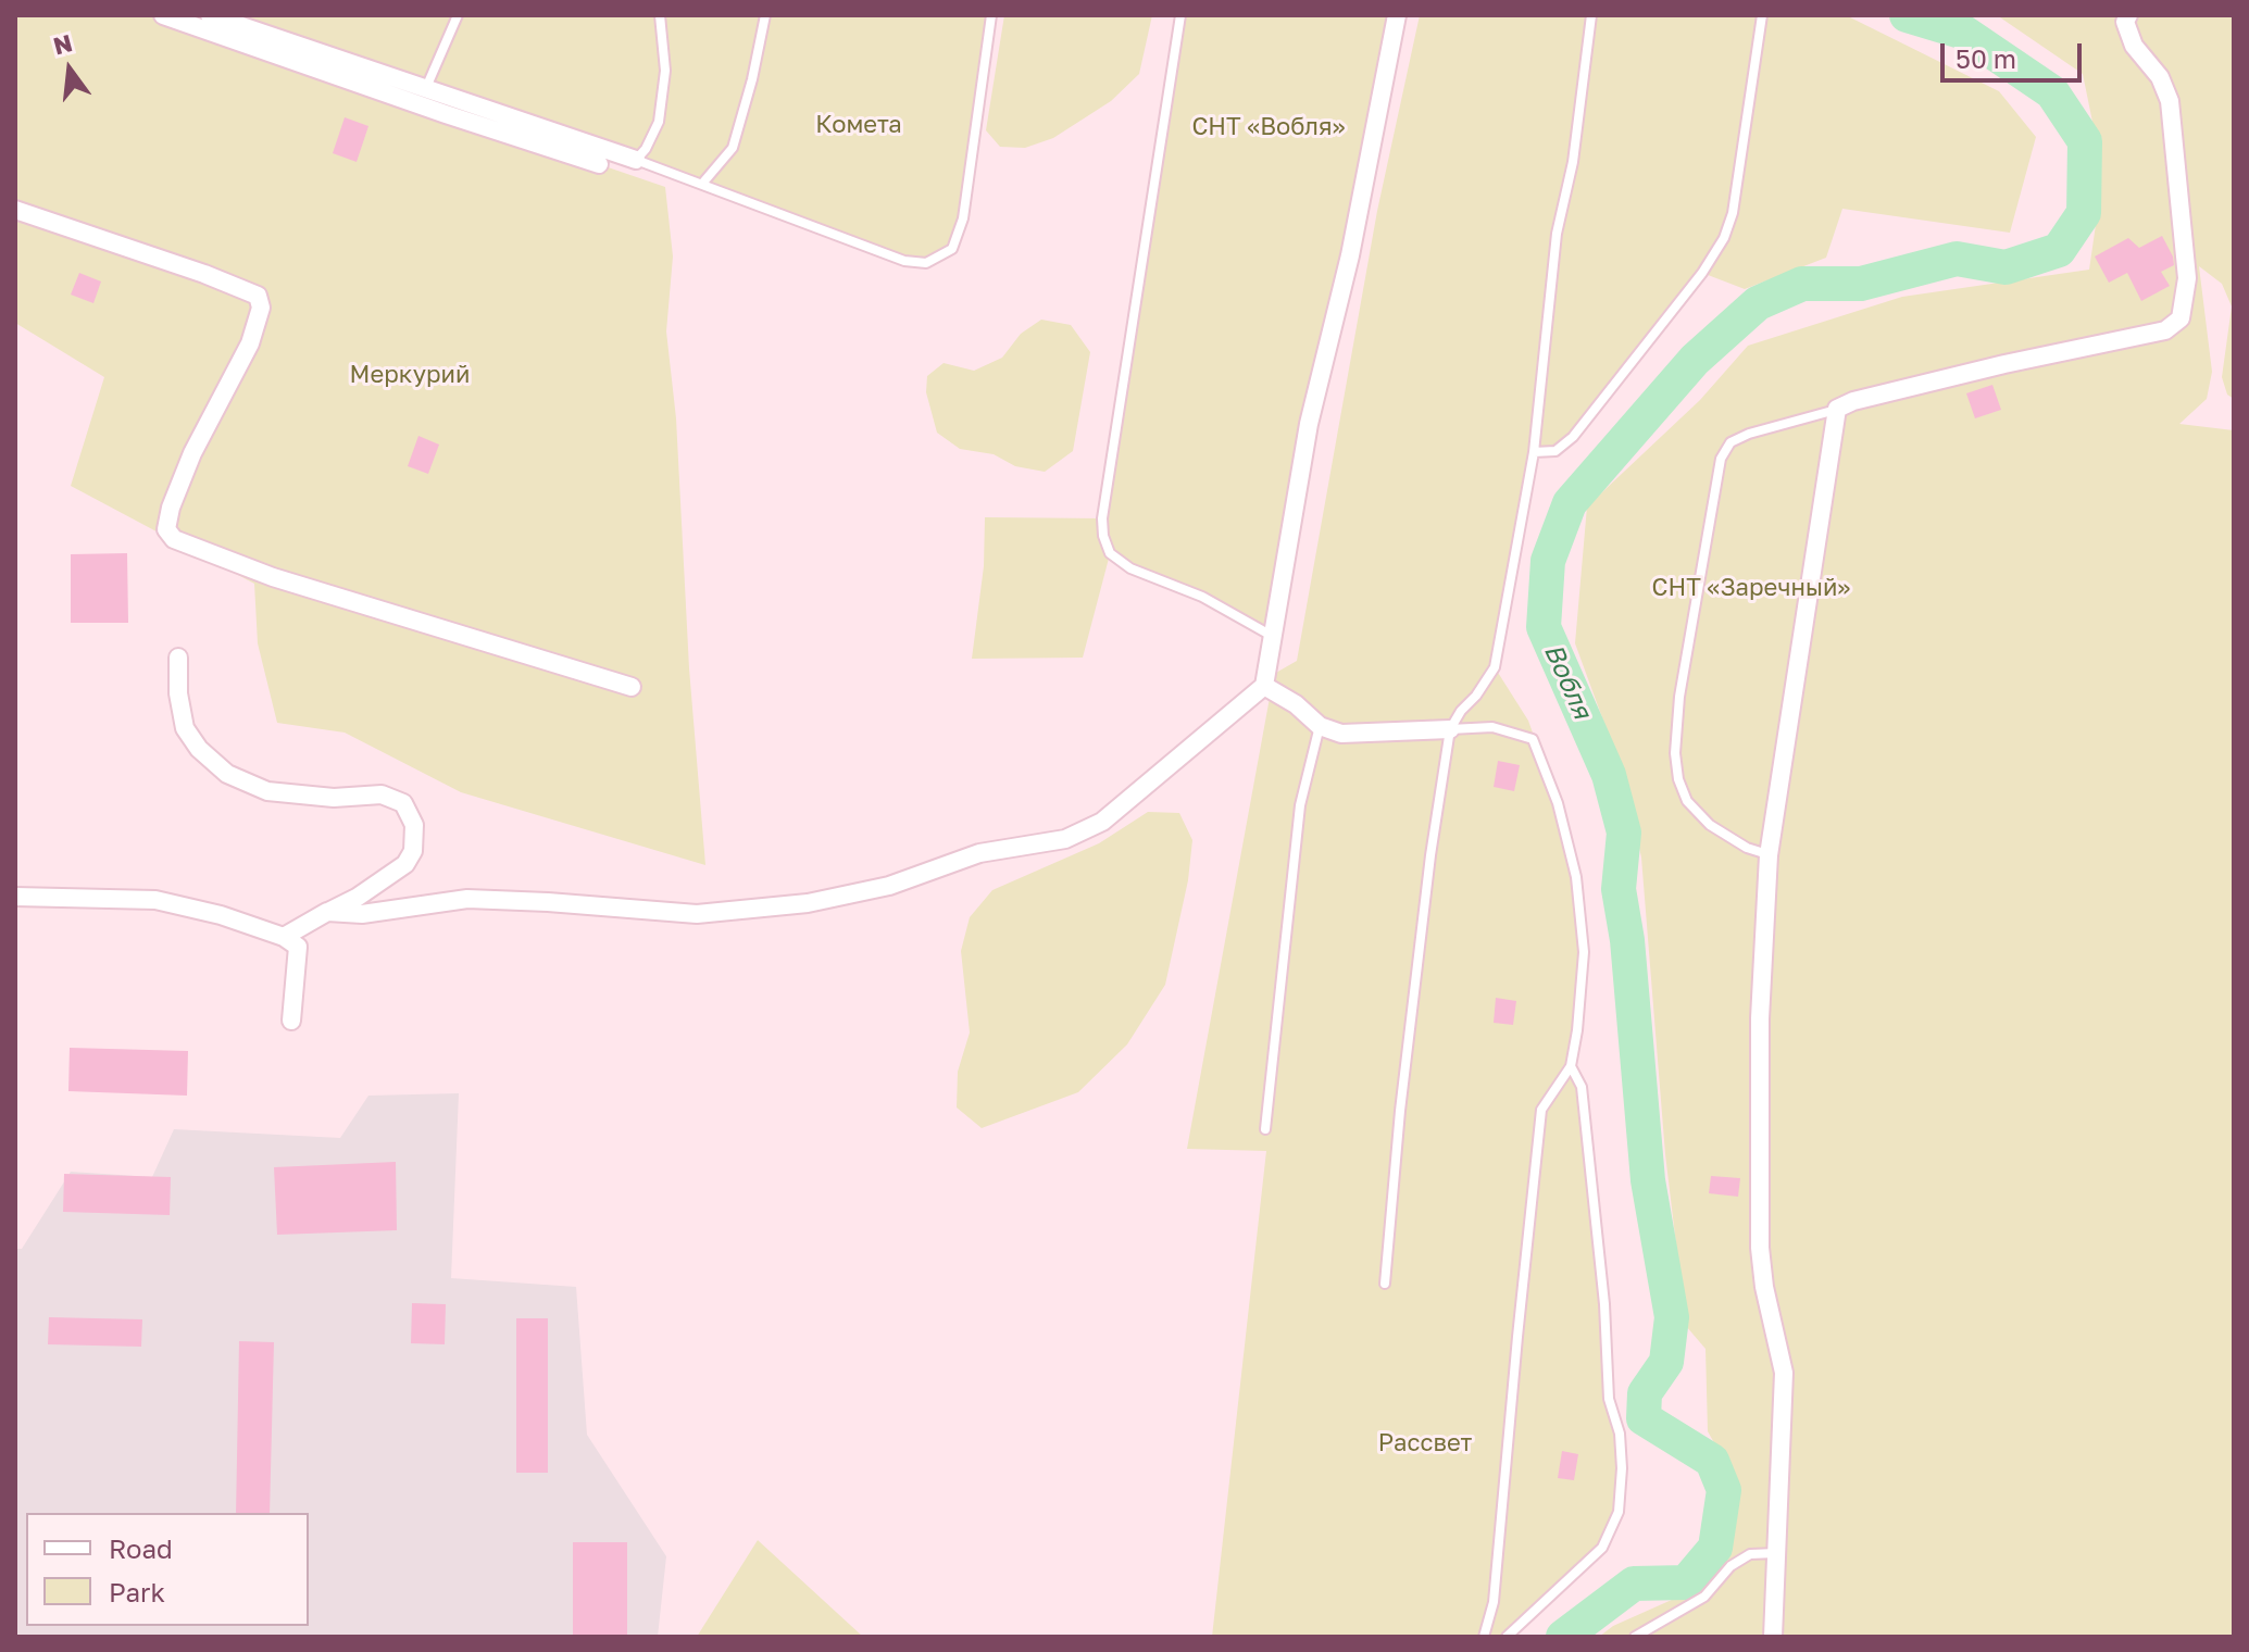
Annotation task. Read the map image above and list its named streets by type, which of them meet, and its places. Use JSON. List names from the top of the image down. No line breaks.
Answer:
{"water":["Вобля"],"parks":["Комета","СНТ «Вобля»","Меркурий","СНТ «Заречный»","Рассвет"],"legend":["Road","Park"],"scale_bar":"50 m","north":"top"}
